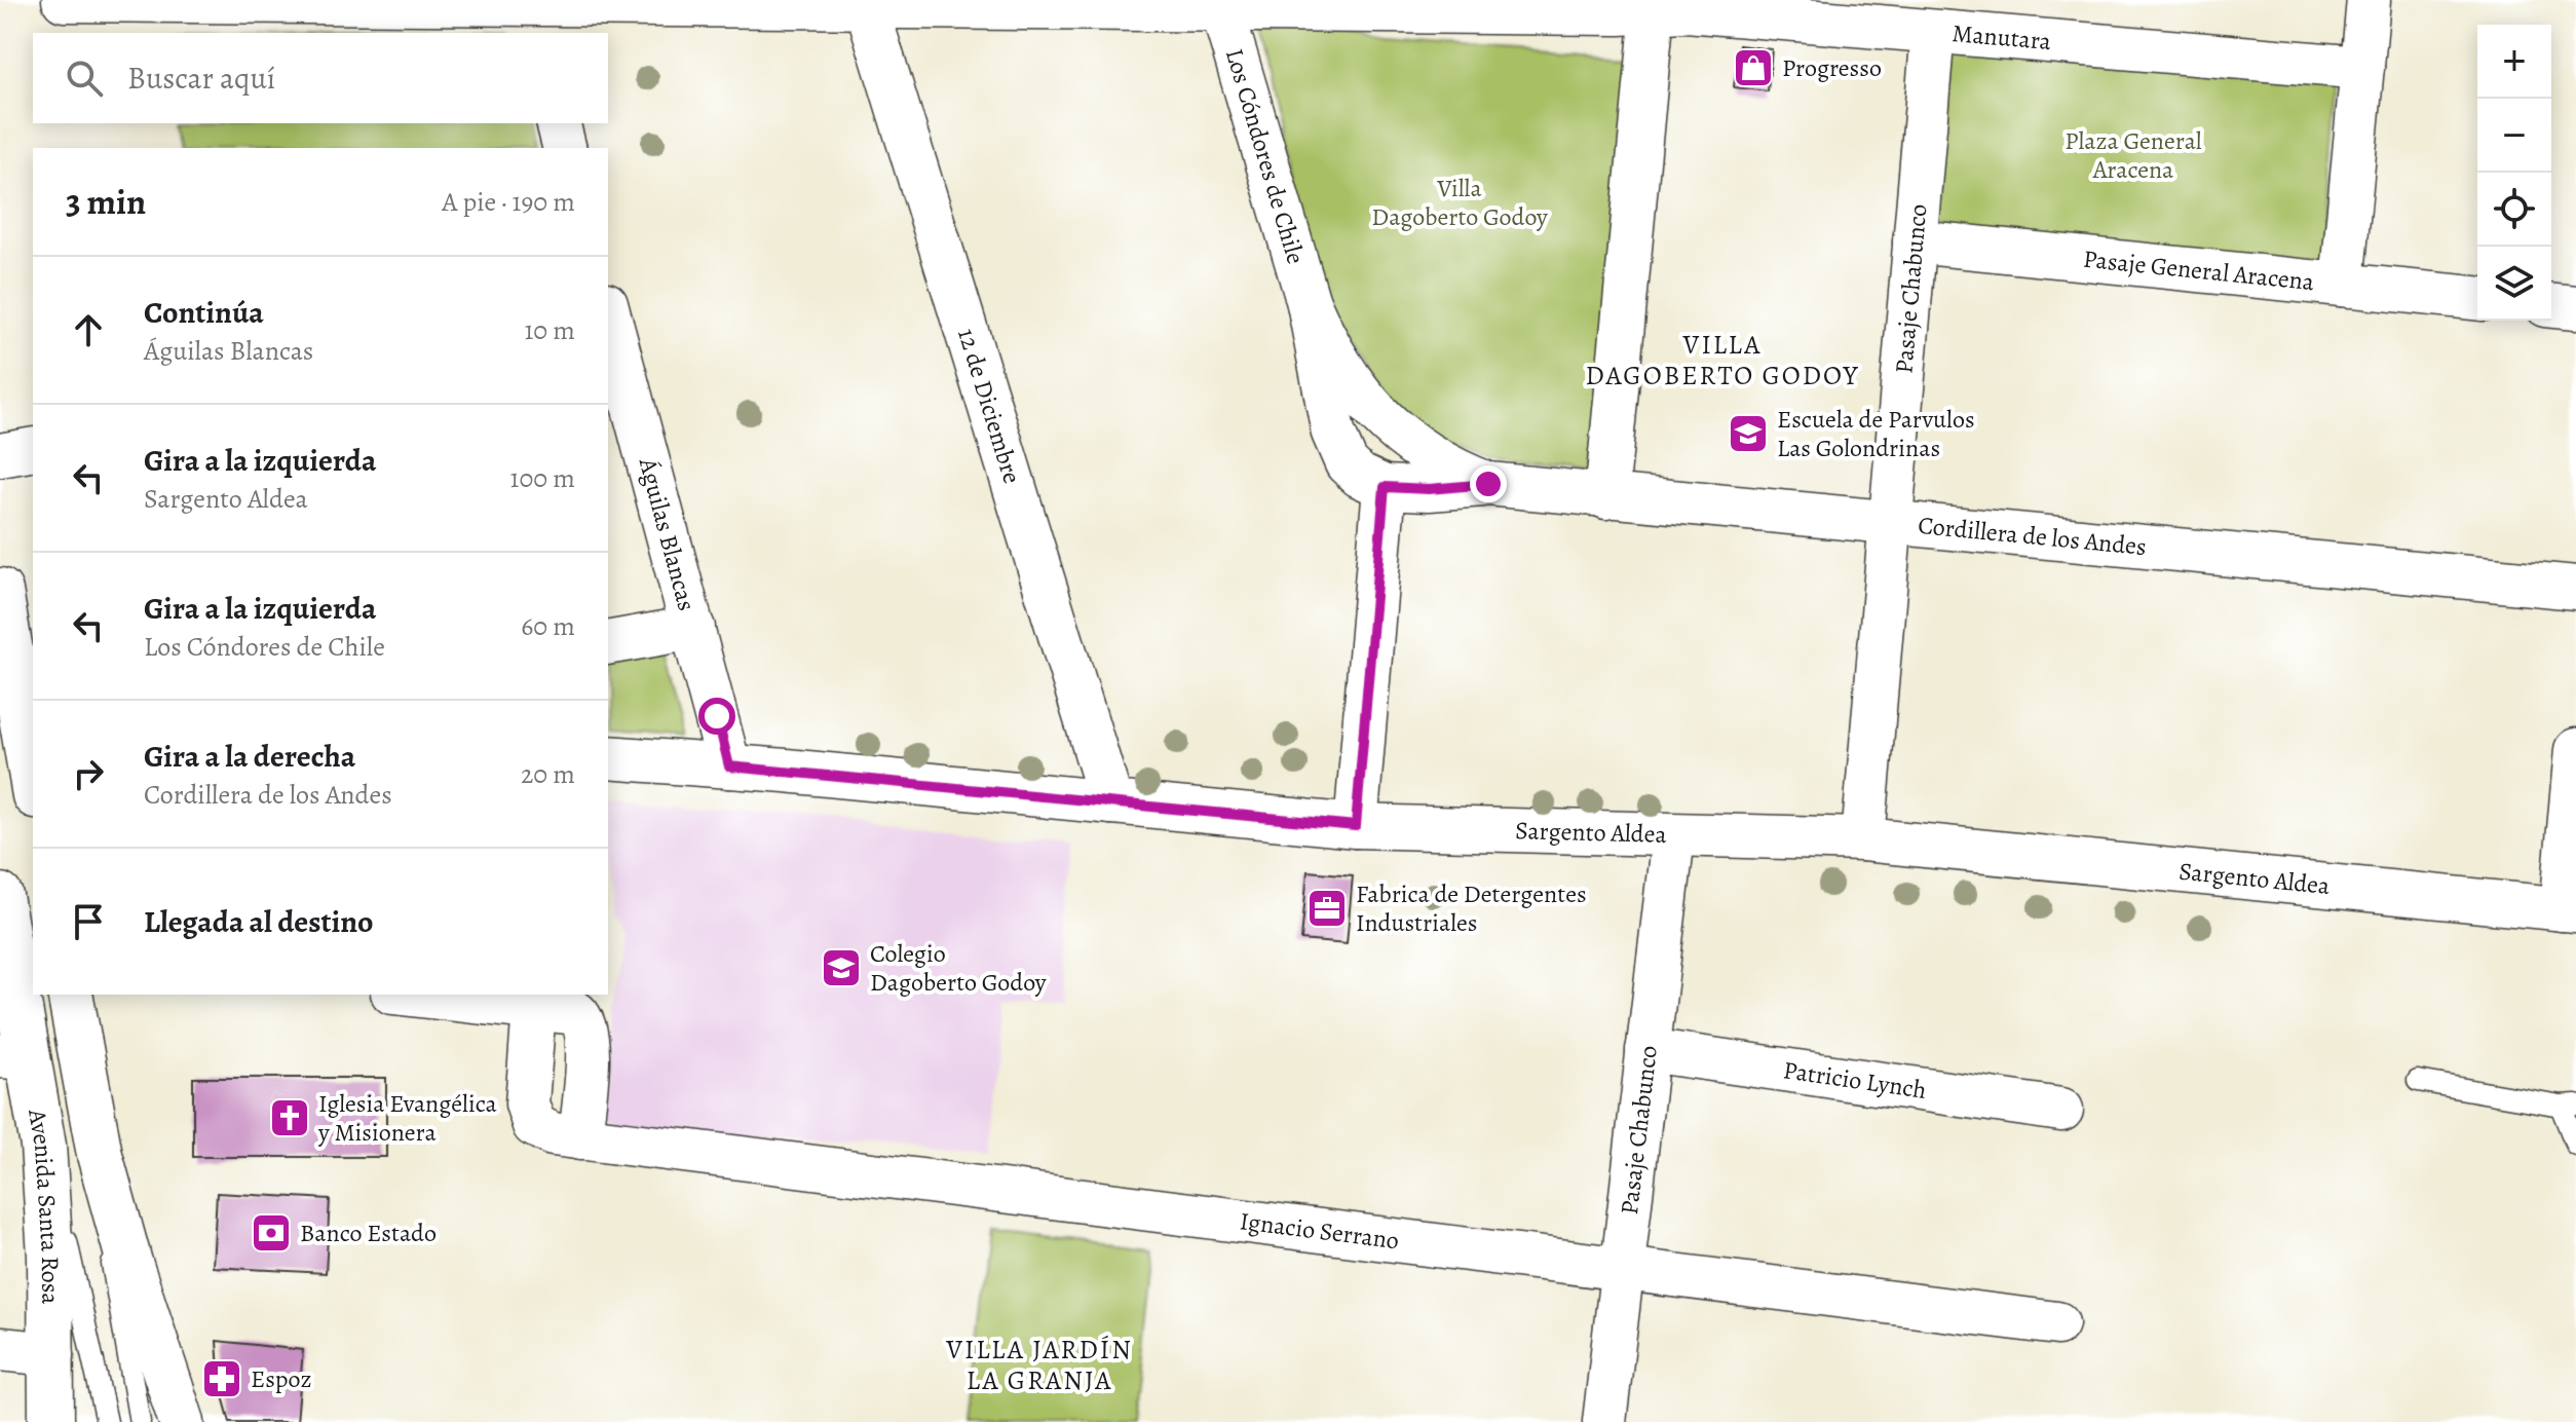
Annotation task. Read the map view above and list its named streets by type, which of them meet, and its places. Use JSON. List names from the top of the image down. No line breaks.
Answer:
{"streets":{"main road":["Avenida Santa Rosa"],"street":["Manutara","Los Cóndores de Chile","Pasaje General Aracena","Pasaje Chabunco","12 de Diciembre","Águilas Blancas","Cordillera de los Andes","Sargento Aldea","Patricio Lynch","Ignacio Serrano"]},"crossings":[["Manutara","Los Cóndores de Chile"],["Manutara","Pasaje Chabunco"],["Manutara","12 de Diciembre"],["Los Cóndores de Chile","Cordillera de los Andes"],["Pasaje General Aracena","Pasaje Chabunco"],["Pasaje Chabunco","Cordillera de los Andes"],["Pasaje Chabunco","Sargento Aldea"],["Pasaje Chabunco","Patricio Lynch"],["Pasaje Chabunco","Ignacio Serrano"],["12 de Diciembre","Sargento Aldea"],["Águilas Blancas","Sargento Aldea"]],"districts":["VILLA DAGOBERTO GODOY","VILLA JARDÍN LA GRANJA"],"parks":["Plaza General Aracena","Villa Dagoberto Godoy"],"places":{"shop":["Progresso"],"school or university":["Escuela de Parvulos Las Golondrinas","Colegio Dagoberto Godoy"],"office":["Fabrica de Detergentes Industriales"],"church":["Iglesia Evangélica y Misionera"],"bank":["Banco Estado"],"pharmacy":["Espoz"]},"page":{"map_buttons":["+","−"],"search":"Buscar aquí","heading":["3 min","A pie · 190 m"],"list":[["Continúa","Águilas Blancas","10 m"],["Gira a la izquierda","Sargento Aldea","100 m"],["Gira a la izquierda","Los Cóndores de Chile","60 m"],["Gira a la derecha","Cordillera de los Andes","20 m"],"Llegada al destino"]}}
